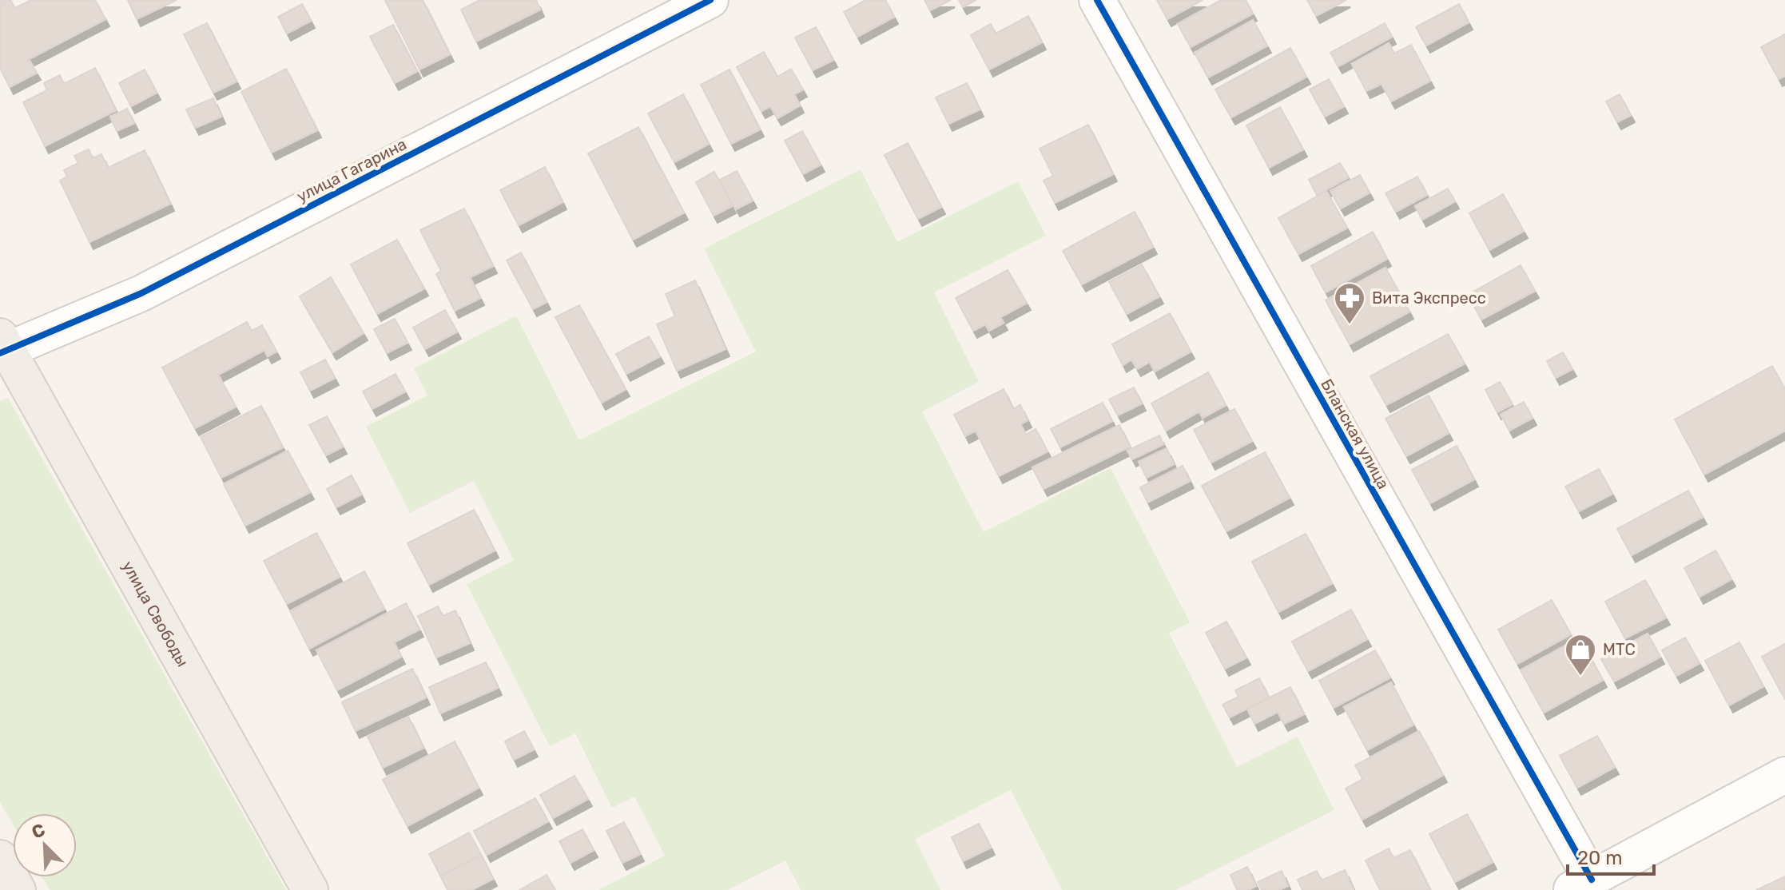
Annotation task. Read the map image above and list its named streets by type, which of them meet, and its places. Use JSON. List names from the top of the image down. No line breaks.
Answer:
{"streets":{"main road":["улица Свободы"],"street":["улица Гагарина","Бланская улица"]},"crossings":[["улица Гагарина","улица Свободы"]],"places":{"pharmacy":["Вита Экспресс"],"shop":["МТС"]},"scale_bar":"20 m","north":"top left"}
